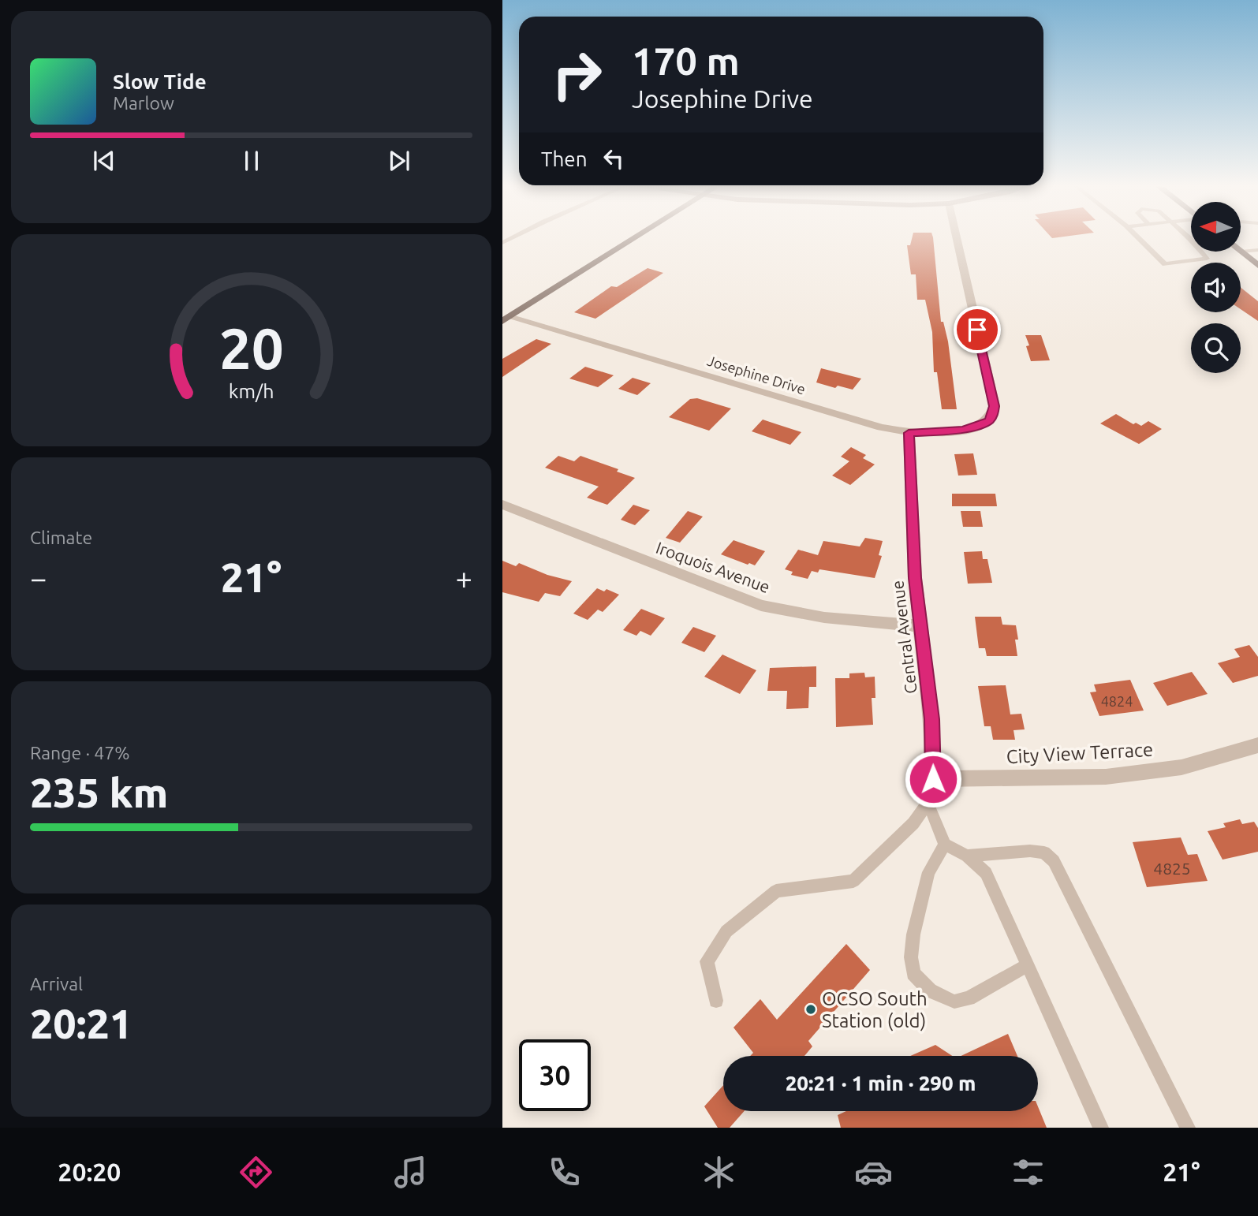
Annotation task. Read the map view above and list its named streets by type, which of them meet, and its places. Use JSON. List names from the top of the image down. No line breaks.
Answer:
{"streets":{"street":["Josephine Drive","Iroquois Avenue","Central Avenue","City View Terrace"]},"crossings":[["Josephine Drive","Central Avenue"],["Iroquois Avenue","Central Avenue"],["Central Avenue","City View Terrace"]],"places":["OCSO South Station (old)"],"house_numbers":["4824","4825"],"north":"left","page":{"turn":["170 m","Josephine Drive"],"song":["Slow Tide","Marlow"],"then":"Then","tile":["Climate",["Range · 47%","235 km"],["Arrival","20:21"]],"heat":["−","21°","+"],"limit":"30","trip":"20:21 · 1 min · 290 m","tabs":["20:20","21°"],"gauge":["20","km/h"]}}
